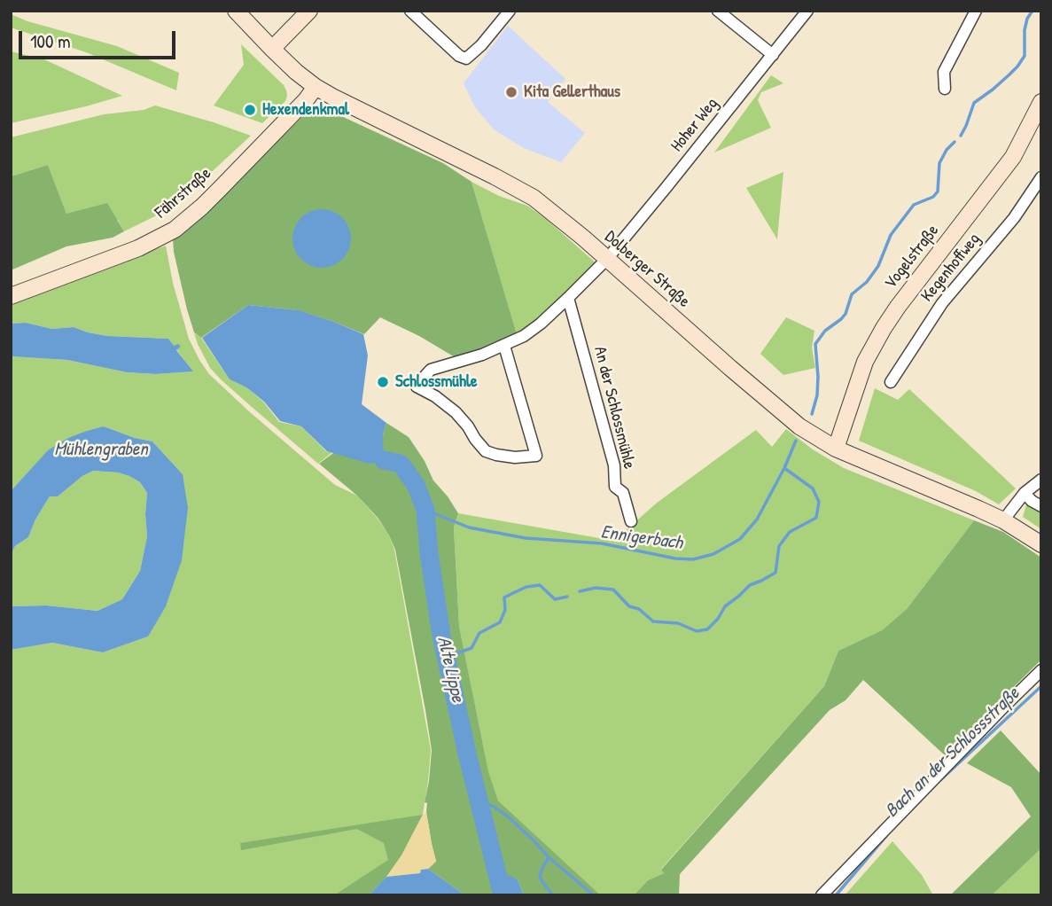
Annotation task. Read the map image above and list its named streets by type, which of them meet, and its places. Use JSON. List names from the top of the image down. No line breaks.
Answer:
{"streets":{"main road":["Fährstraße","Vogelstraße","Dolberger Straße"],"street":["Hoher Weg","Kegenhoffweg","An der Schlossmühle"]},"crossings":[["Hoher Weg","Dolberger Straße"],["Fährstraße","Dolberger Straße"],["Vogelstraße","Dolberger Straße"]],"water":["Mühlengraben","Ennigerbach","Alte Lippe","Bach an der Schlossstraße"],"places":["Kita Gellerthaus","Hexendenkmal","Schlossmühle"],"scale_bar":"100 m"}
